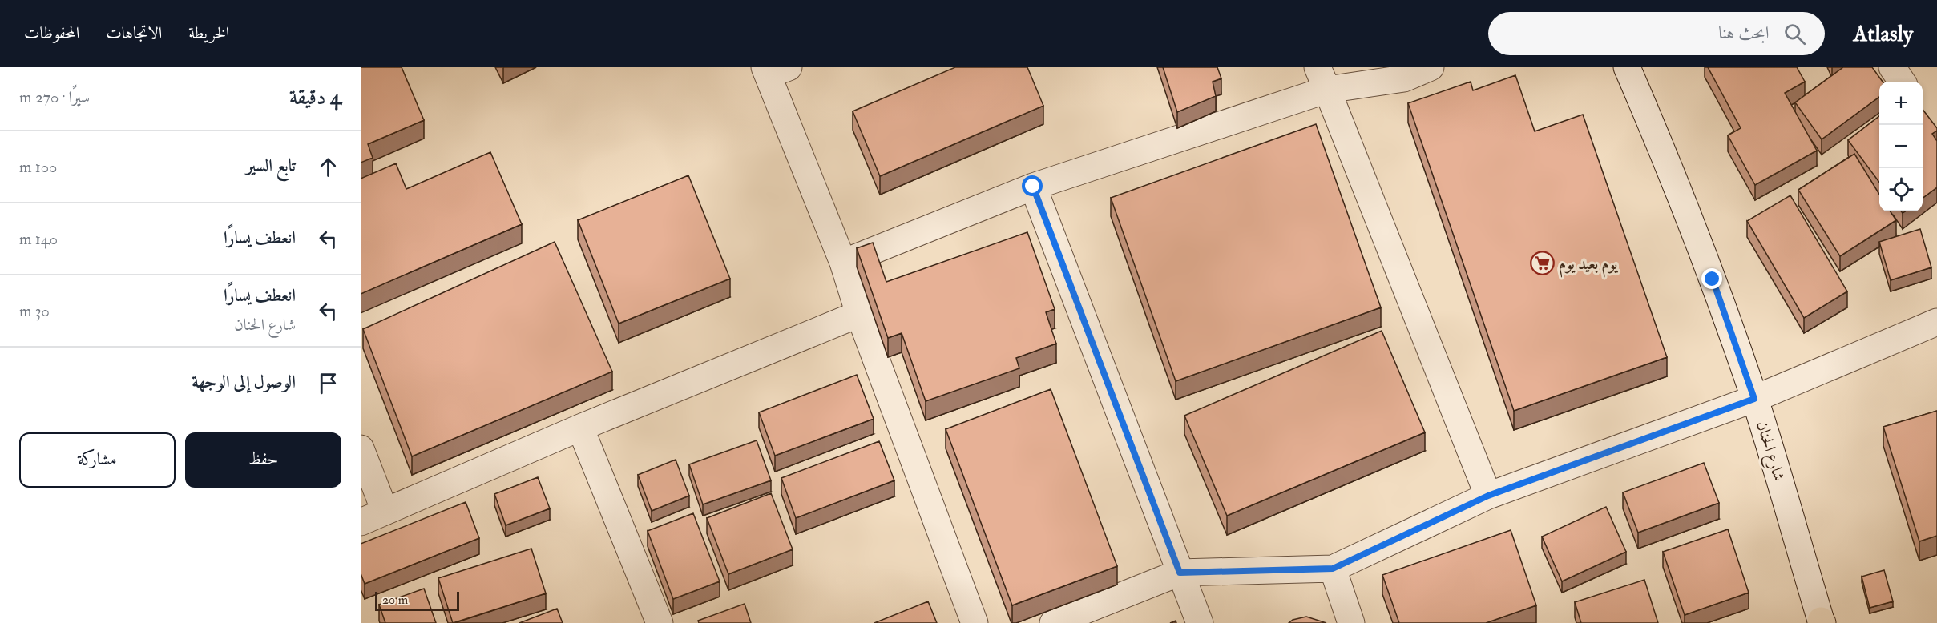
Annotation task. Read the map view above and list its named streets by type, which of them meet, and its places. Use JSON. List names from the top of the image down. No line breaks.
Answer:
{"streets":{"street":["شارع الحنان"]},"places":{"supermarket":["يوم بعيد يوم"]},"scale_bar":"20 m","page":{"header":"Atlasly","search":"ابحث هنا","nav":["الخريطة","الاتجاهات","المحفوظات"],"heading":["4 دقيقة","سيرًا · 270 m"],"map_buttons":["+","−"],"list":[["تابع السير","100 m"],["انعطف يسارًا","140 m"],["انعطف يسارًا","شارع الحنان","30 m"],"الوصول إلى الوجهة"],"buttons":["حفظ","مشاركة"],"scale":"20 m"}}
